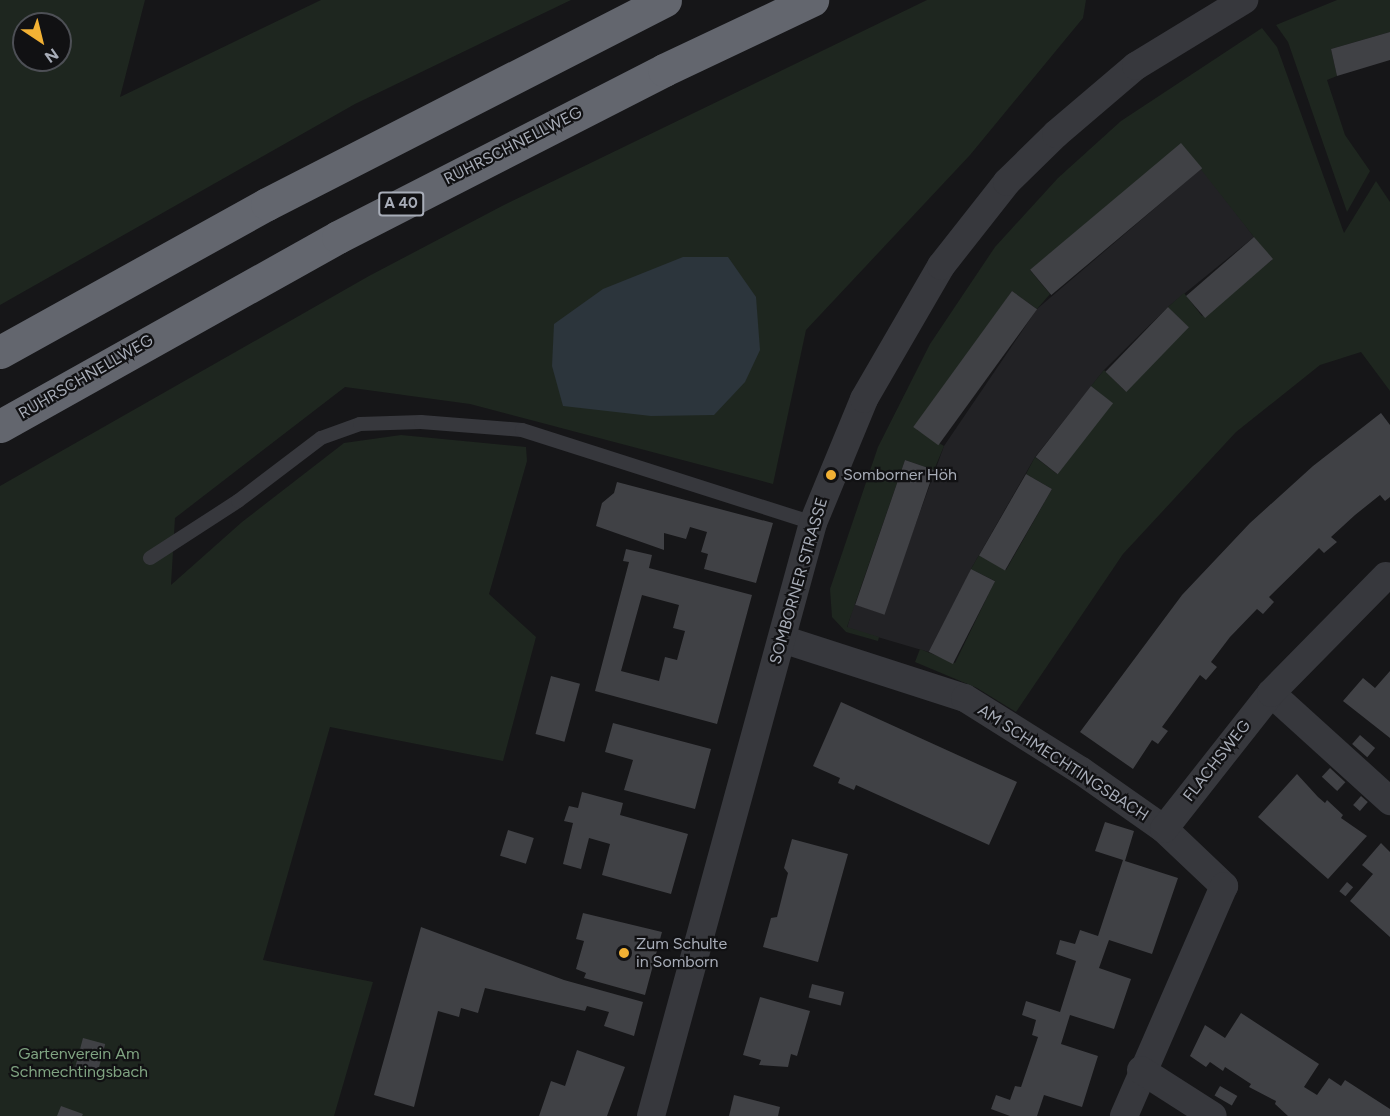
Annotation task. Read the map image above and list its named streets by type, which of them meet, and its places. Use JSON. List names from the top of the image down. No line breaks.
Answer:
{"streets":{"highway":["RUHRSCHNELLWEG","A 40"],"street":["SOMBORNER STRASSE","FLACHSWEG","AM SCHMECHTINGSBACH"]},"crossings":[["SOMBORNER STRASSE","AM SCHMECHTINGSBACH"],["FLACHSWEG","AM SCHMECHTINGSBACH"]],"parks":["Gartenverein Am Schmechtingsbach"],"places":["Somborner Höh","Zum Schulte in Somborn"],"north":"bottom right"}
